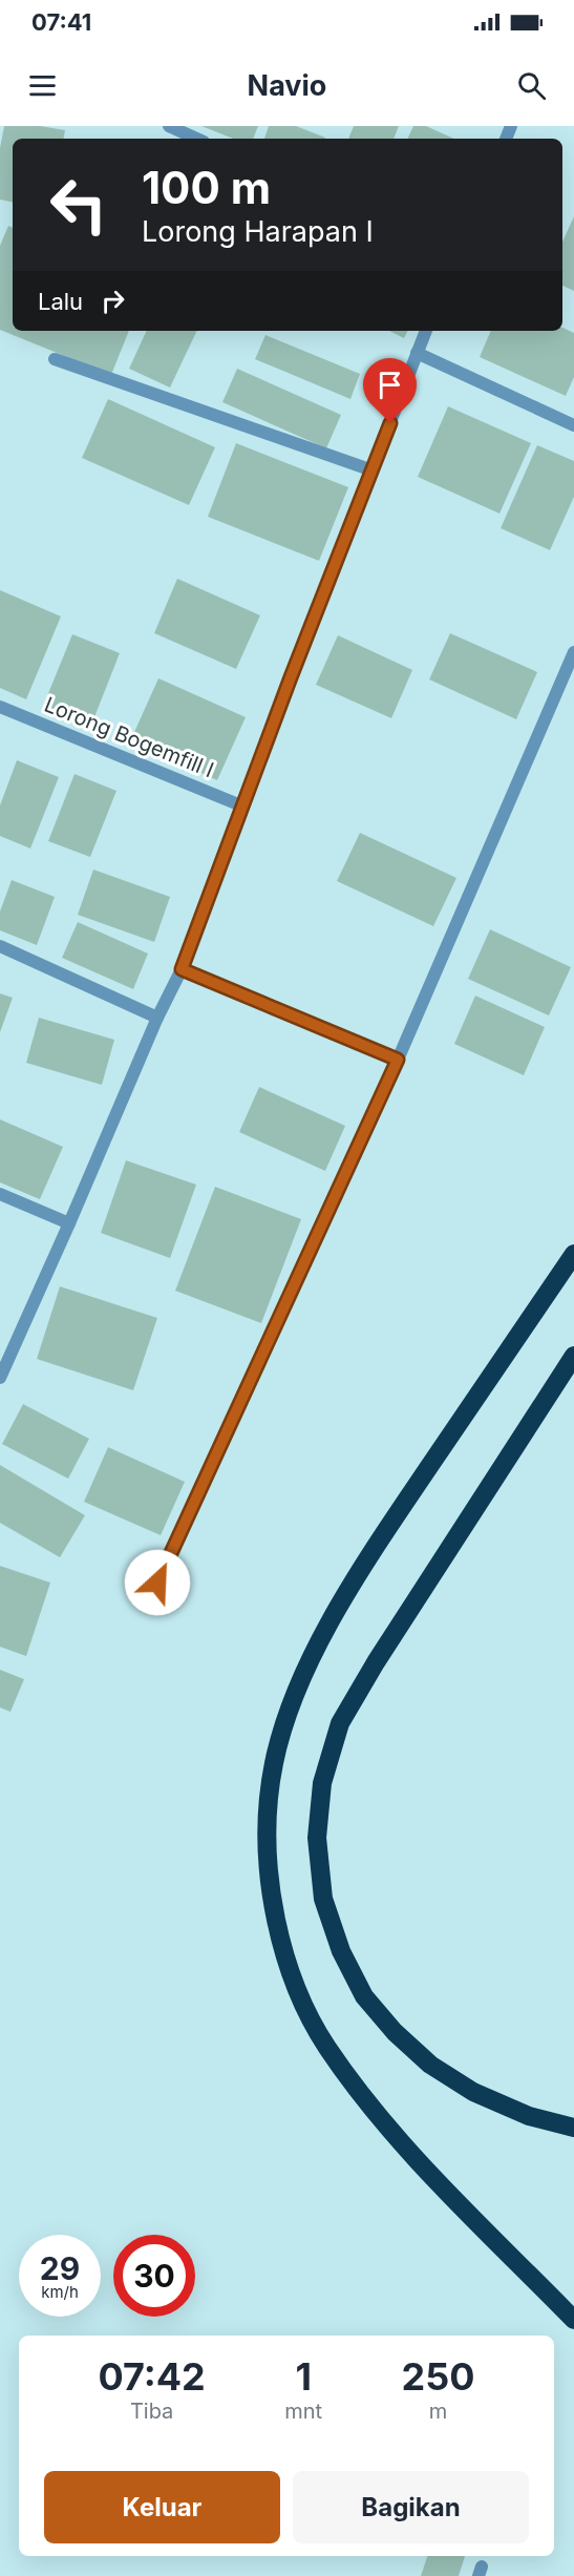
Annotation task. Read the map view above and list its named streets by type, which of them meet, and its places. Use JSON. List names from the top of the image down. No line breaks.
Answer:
{"streets":{"street":["Lorong Bogemfill I"]},"page":{"status":"07:41","header":"Navio","turn":["100 m","Lorong Harapan I"],"then":"Lalu","speed":"29 km/h","limit":"30","eta":["07:42","Tiba","1","mnt","250","m"],"buttons":["Keluar","Bagikan"]}}
